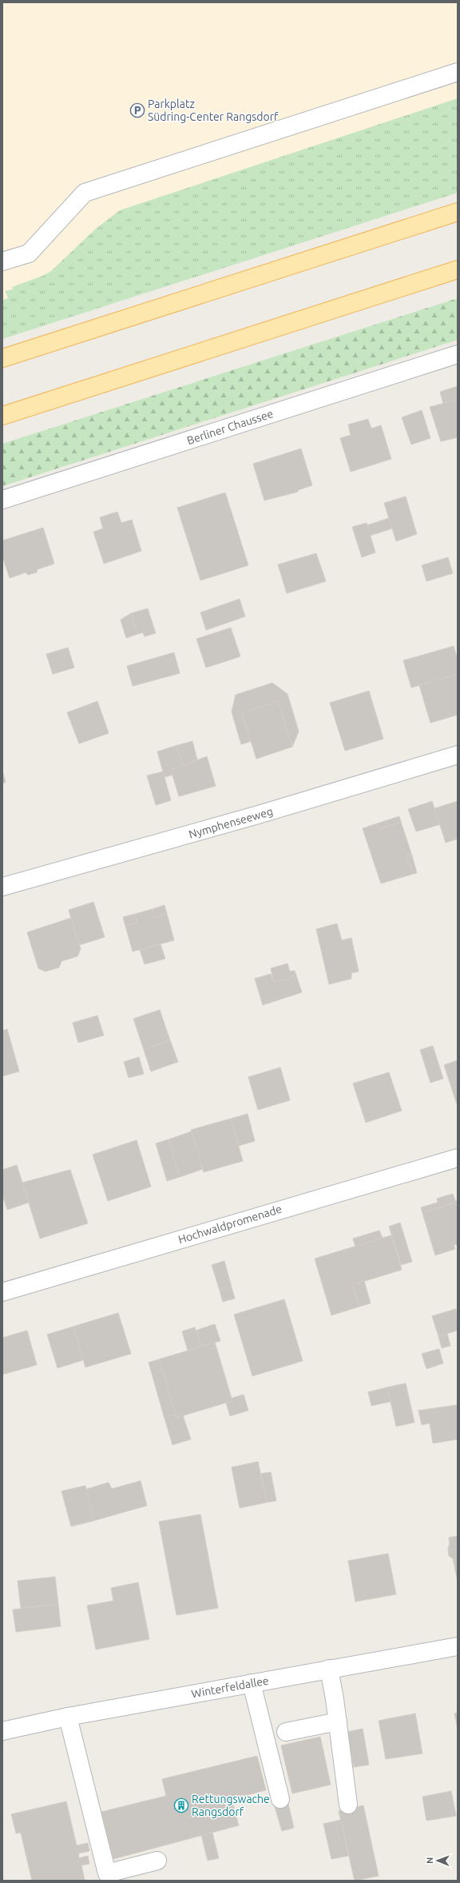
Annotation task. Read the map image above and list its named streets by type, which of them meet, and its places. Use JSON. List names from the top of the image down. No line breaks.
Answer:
{"streets":{"street":["Berliner Chaussee","Nymphenseeweg","Hochwaldpromenade","Winterfeldallee"]},"places":{"parking":["Parkplatz Südring-Center Rangsdorf"],"building":["Rettungswache Rangsdorf"]},"north":"left"}
